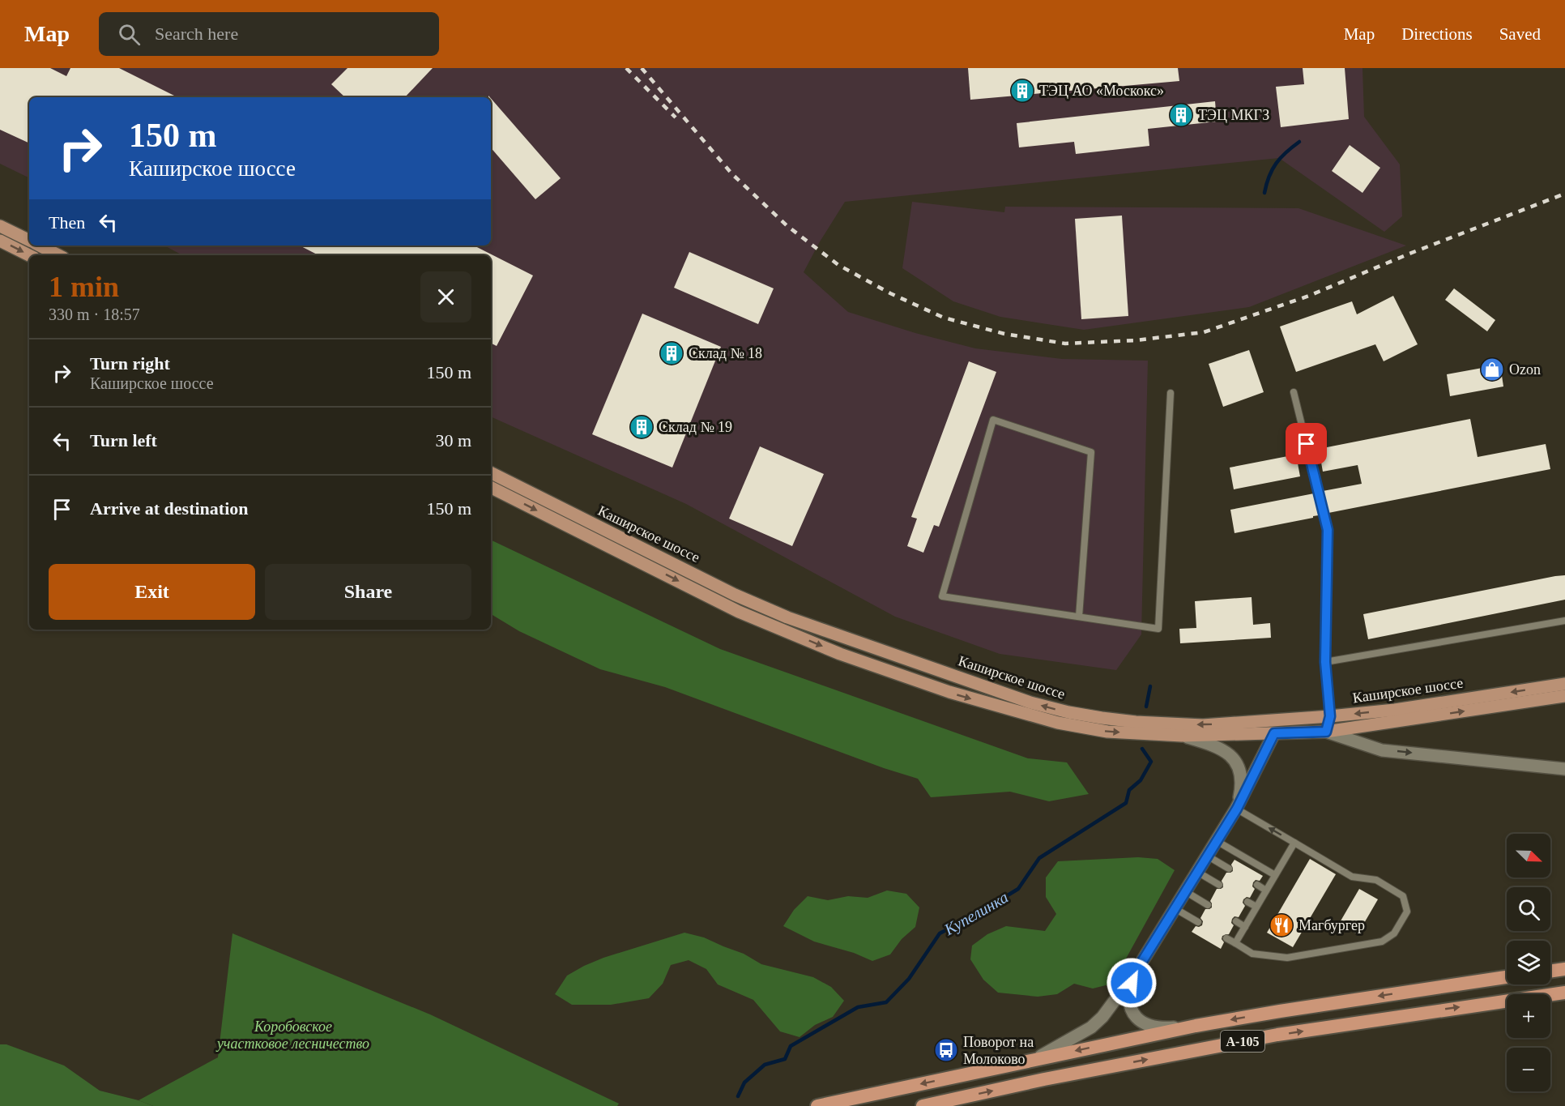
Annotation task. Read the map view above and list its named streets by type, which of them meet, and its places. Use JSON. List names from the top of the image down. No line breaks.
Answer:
{"streets":{"highway":["А-105"],"main road":["Каширское шоссе"]},"water":["Купелинка"],"parks":["Коробовское участковое лесничество"],"places":{"building":["ТЭЦ АО «Москокс»","ТЭЦ МКГЗ","Склад № 18","Склад № 19"],"shop":["Ozon"],"restaurant":["Магбургер"],"bus stop":["Поворот на Молоково"]},"north":"bottom right","page":{"header":"Map","search":"Search here","nav":["Map","Directions","Saved"],"turn":["150 m","Каширское шоссе"],"then":"Then","heading":["1 min","330 m · 18:57"],"list":[{"name":"Turn right","note":"Каширское шоссе","value":"150 m"},{"name":"Turn left","value":"30 m"},{"name":"Arrive at destination","value":"150 m"}],"buttons":["Exit","Share"],"map_buttons":["+","−"]}}
